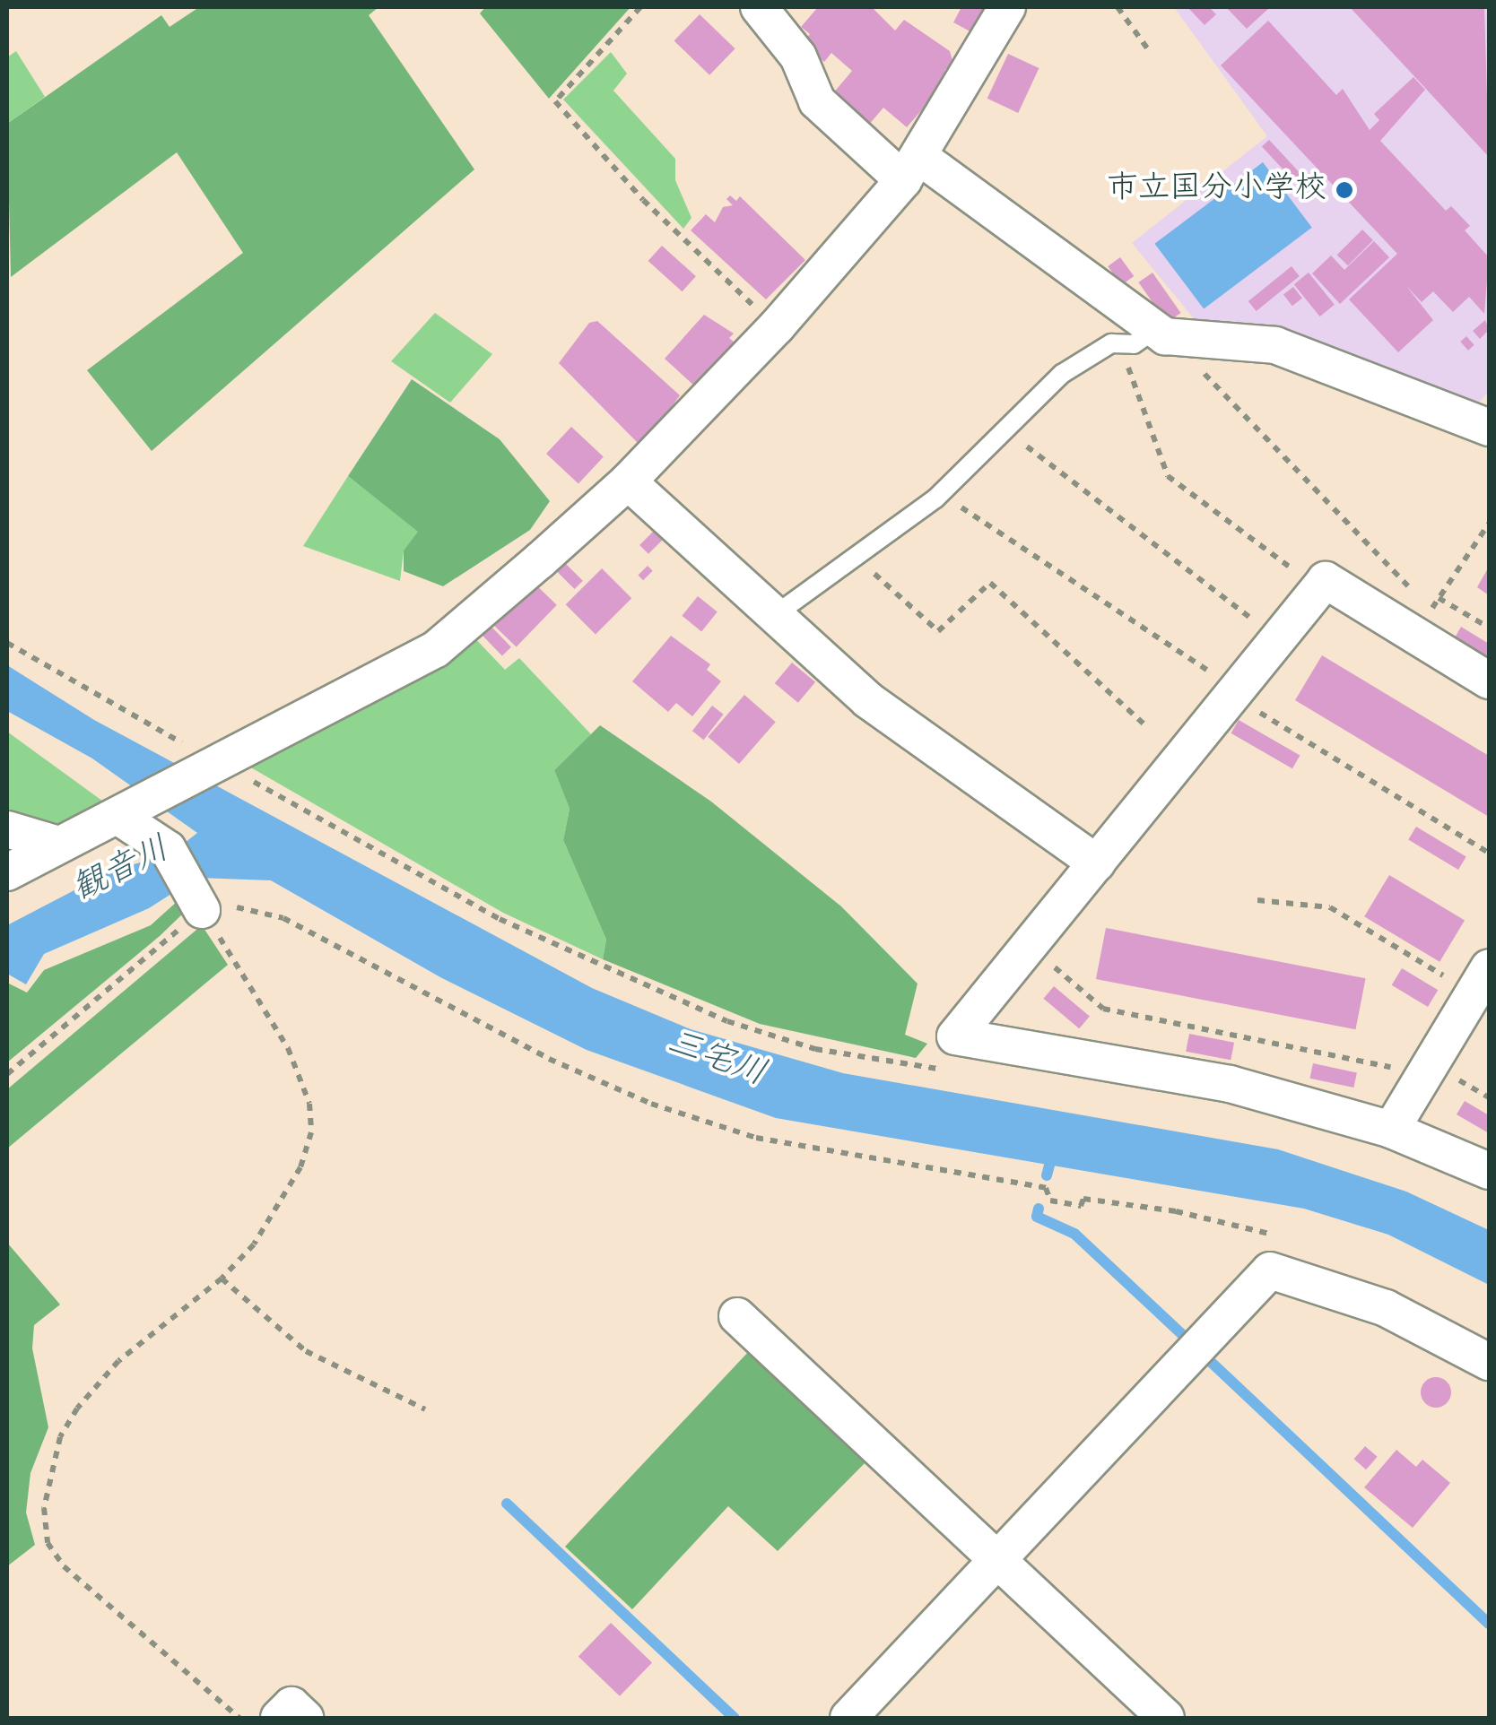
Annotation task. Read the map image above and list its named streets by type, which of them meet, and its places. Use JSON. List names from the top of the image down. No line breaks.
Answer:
{"water":["観音川","三宅川"],"places":["市立国分小学校"]}
